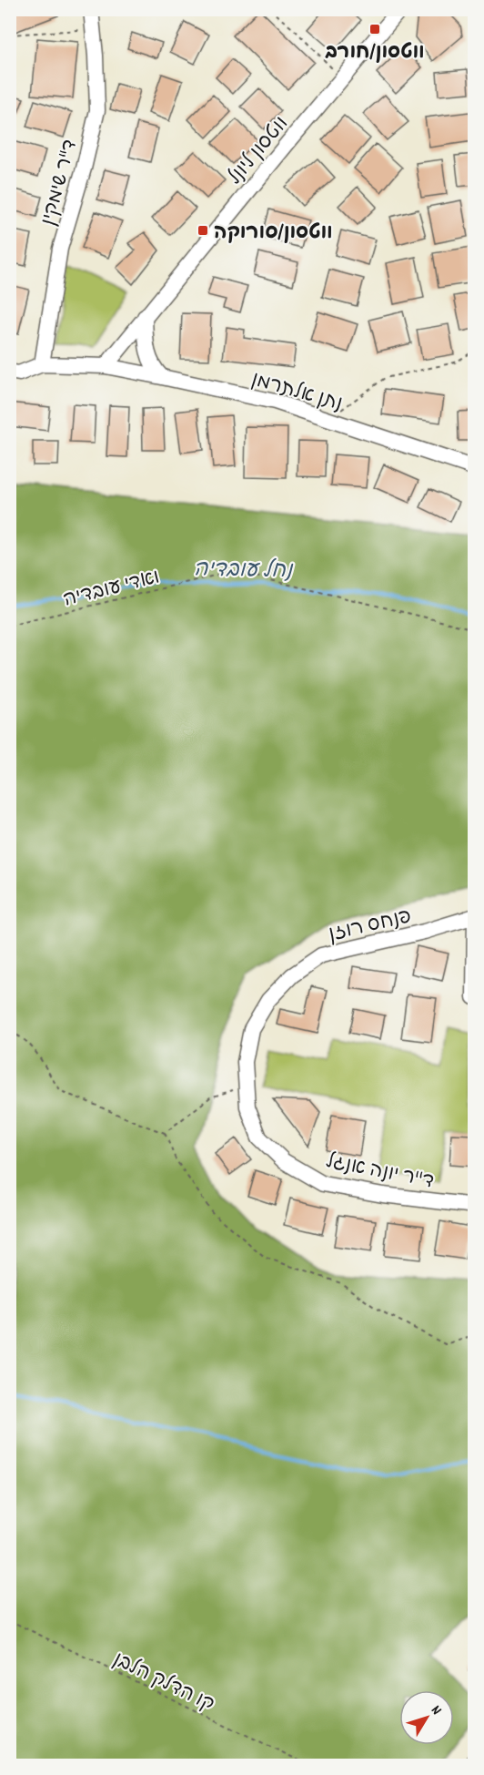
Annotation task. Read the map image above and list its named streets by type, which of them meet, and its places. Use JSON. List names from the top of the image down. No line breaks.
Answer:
{"streets":{"street":["ווטסון ליונל","ד\"ר שימקין","נתן אלתרמן","פנחס רוזן","ד''ר יונה אנגל"],"path":["ואדי עובדיה","קו הדלק הלבן"]},"crossings":[["ווטסון ליונל","נתן אלתרמן"],["ד\"ר שימקין","נתן אלתרמן"],["פנחס רוזן","ד''ר יונה אנגל"]],"water":["נחל עובדיה"],"places":{"transit":["ווטסון/חורב","ווטסון/סורוקה"]},"north":"top right"}
